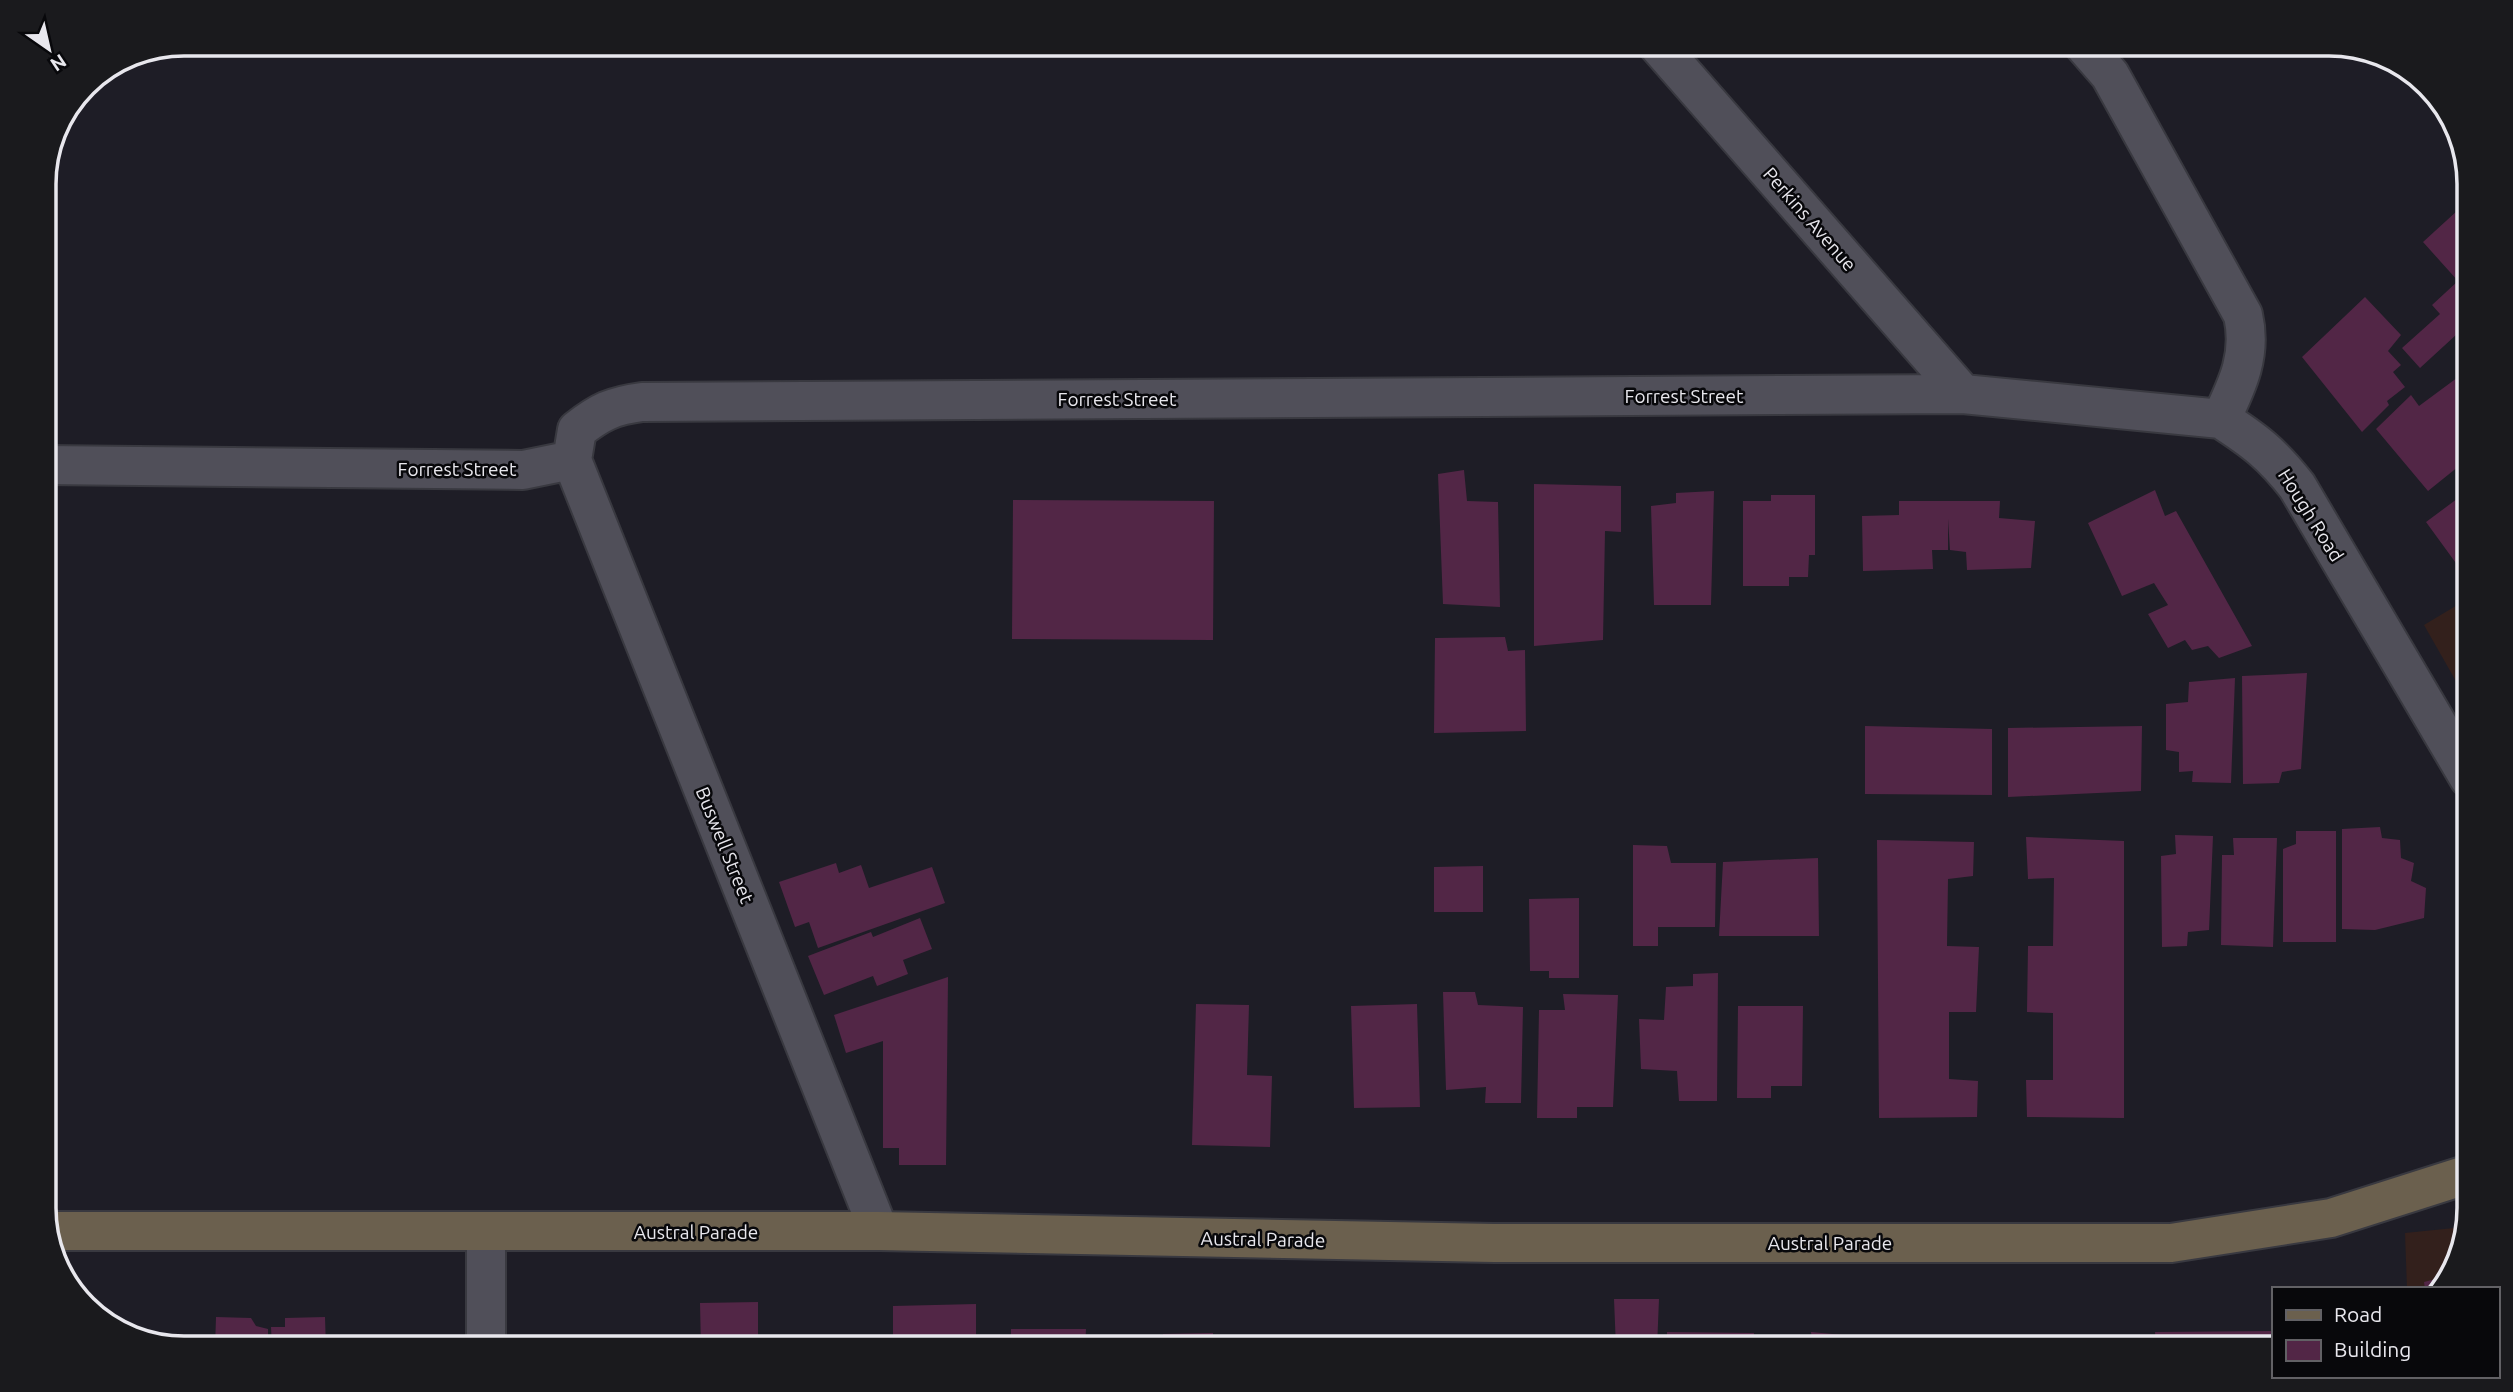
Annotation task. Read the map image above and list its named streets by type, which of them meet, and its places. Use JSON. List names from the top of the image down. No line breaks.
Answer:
{"streets":{"street":["Perkins Avenue","Forrest Street","Hough Road","Buswell Street","Austral Parade"]},"crossings":[["Perkins Avenue","Forrest Street"],["Forrest Street","Hough Road"],["Forrest Street","Buswell Street"],["Buswell Street","Austral Parade"]],"legend":["Road","Building"],"north":"bottom right"}
